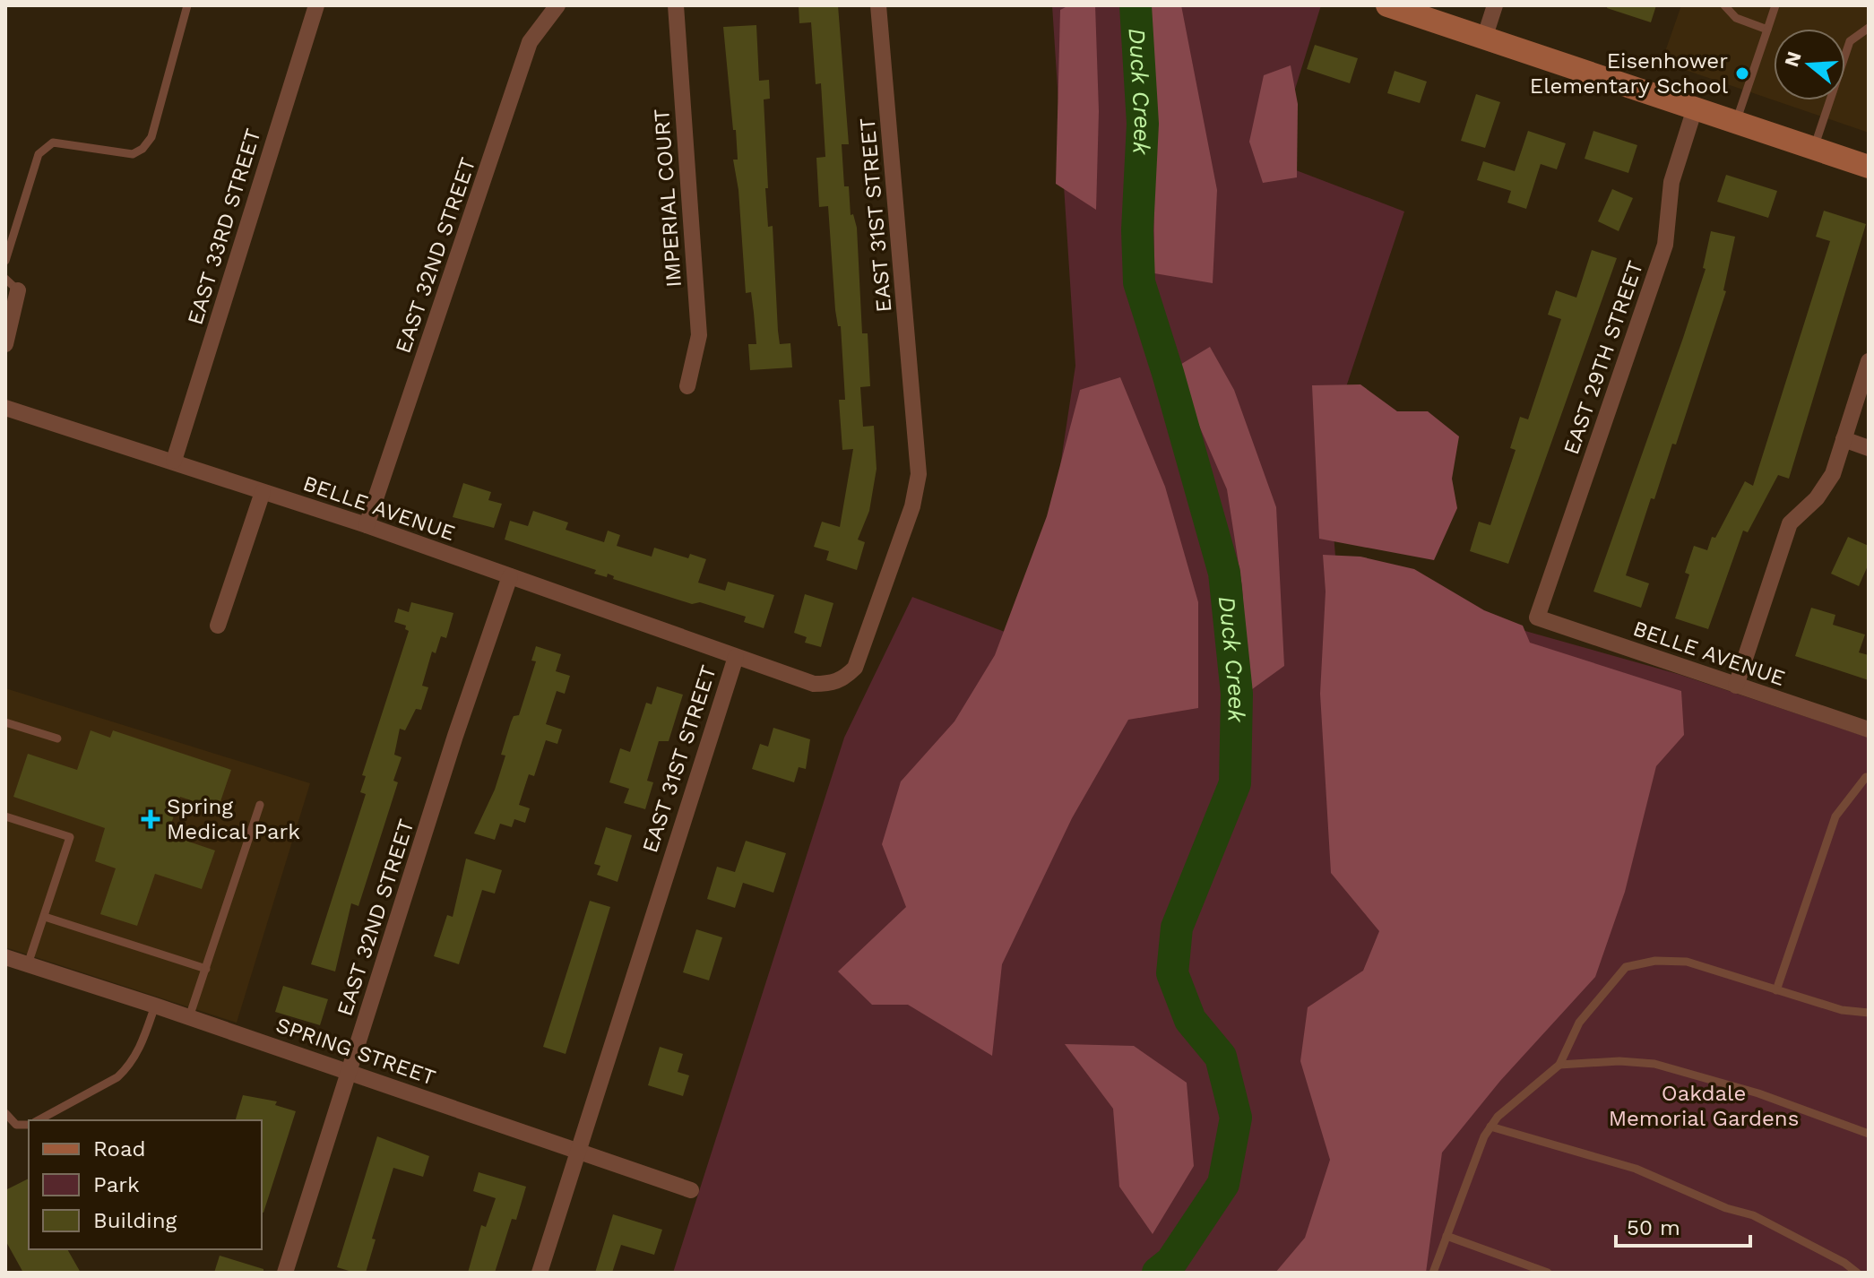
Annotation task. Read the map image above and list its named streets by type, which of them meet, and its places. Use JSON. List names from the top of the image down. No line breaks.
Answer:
{"streets":{"street":["IMPERIAL COURT","EAST 31ST STREET","EAST 33RD STREET","EAST 32ND STREET","EAST 29TH STREET","BELLE AVENUE","SPRING STREET"]},"crossings":[["EAST 31ST STREET","BELLE AVENUE"],["EAST 31ST STREET","SPRING STREET"],["EAST 33RD STREET","BELLE AVENUE"],["EAST 32ND STREET","BELLE AVENUE"],["EAST 32ND STREET","SPRING STREET"],["EAST 29TH STREET","BELLE AVENUE"]],"water":["Duck Creek"],"parks":["Oakdale Memorial Gardens"],"places":{"other":["Eisenhower Elementary School"],"health":["Spring Medical Park"]},"legend":["Road","Park","Building"],"scale_bar":"50 m","north":"left"}
